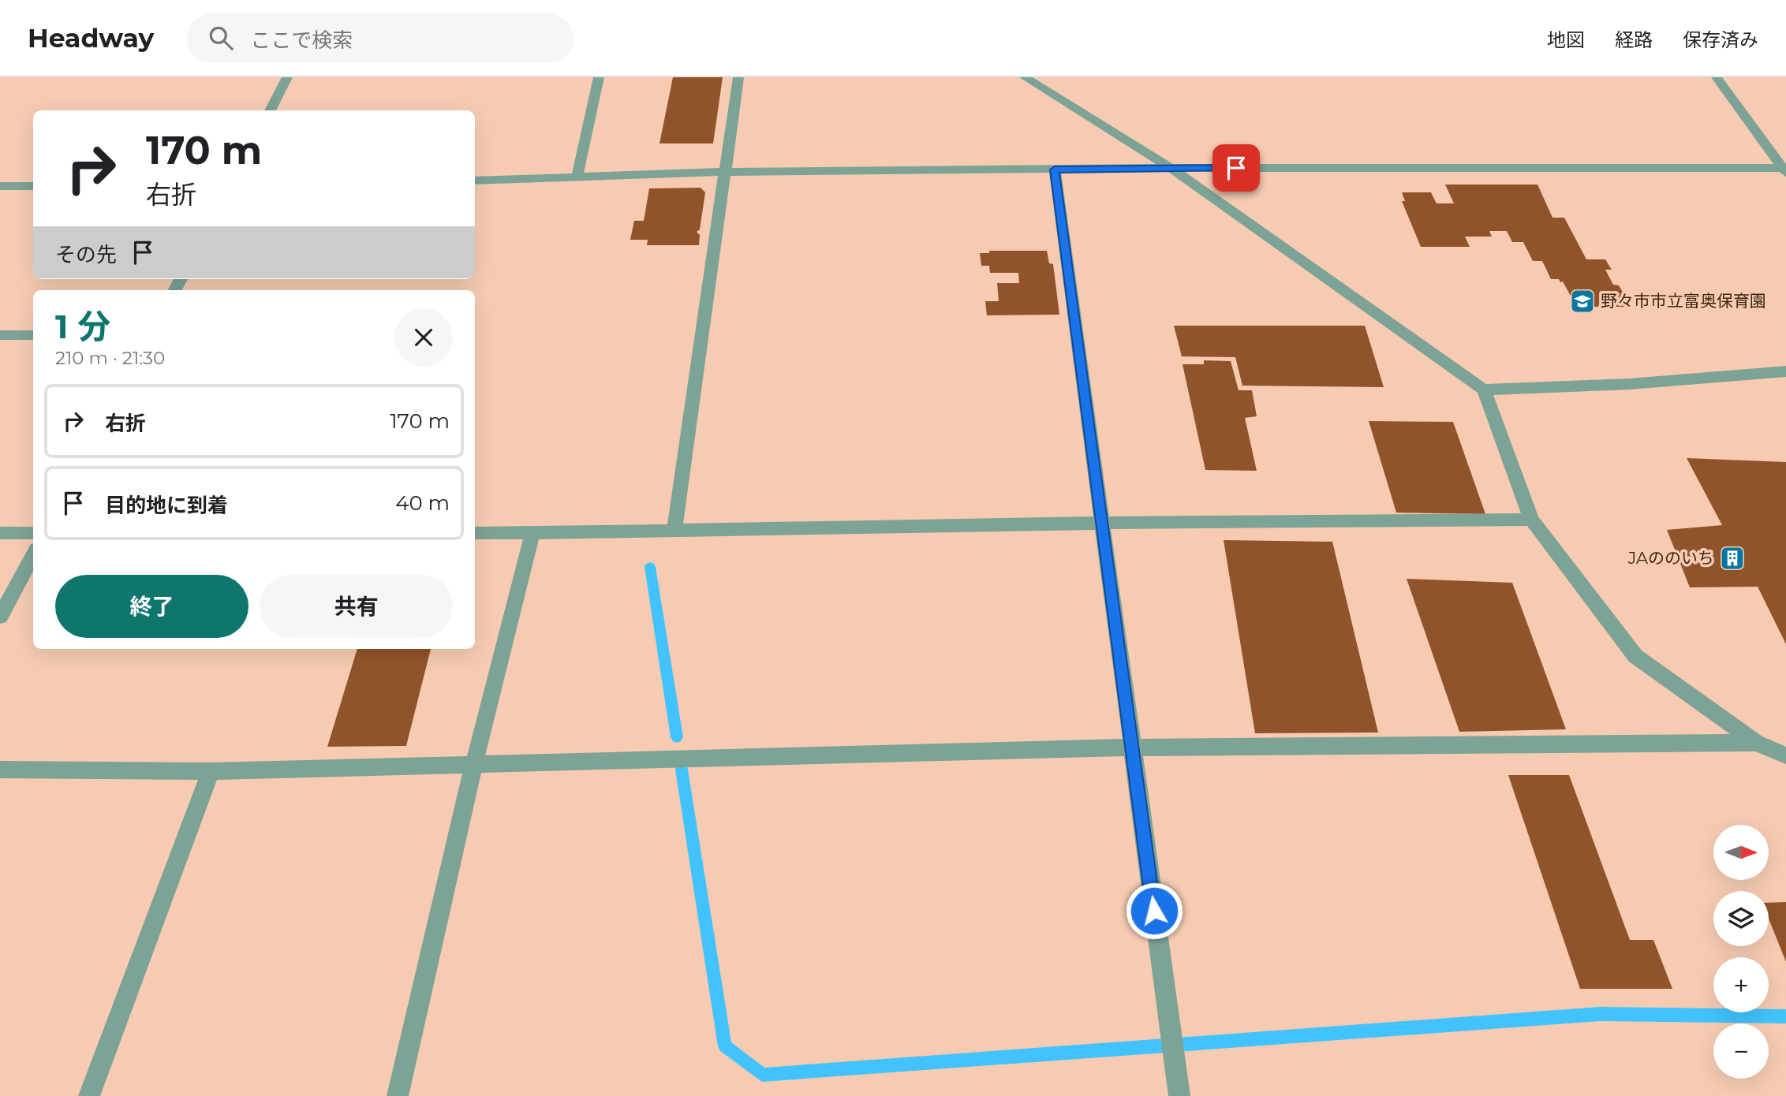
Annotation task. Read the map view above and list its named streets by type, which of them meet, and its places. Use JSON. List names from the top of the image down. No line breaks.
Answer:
{"places":{"school or university":["野々市市立富奥保育園"],"building":["JAののいち"]},"north":"right","page":{"header":"Headway","search":"ここで検索","nav":["地図","経路","保存済み"],"turn":["170 m","右折"],"then":"その先","heading":["1 分","210 m · 21:30"],"list":[{"name":"右折","value":"170 m"},{"name":"目的地に到着","value":"40 m"}],"buttons":["終了","共有"],"map_buttons":["+","−"]}}
